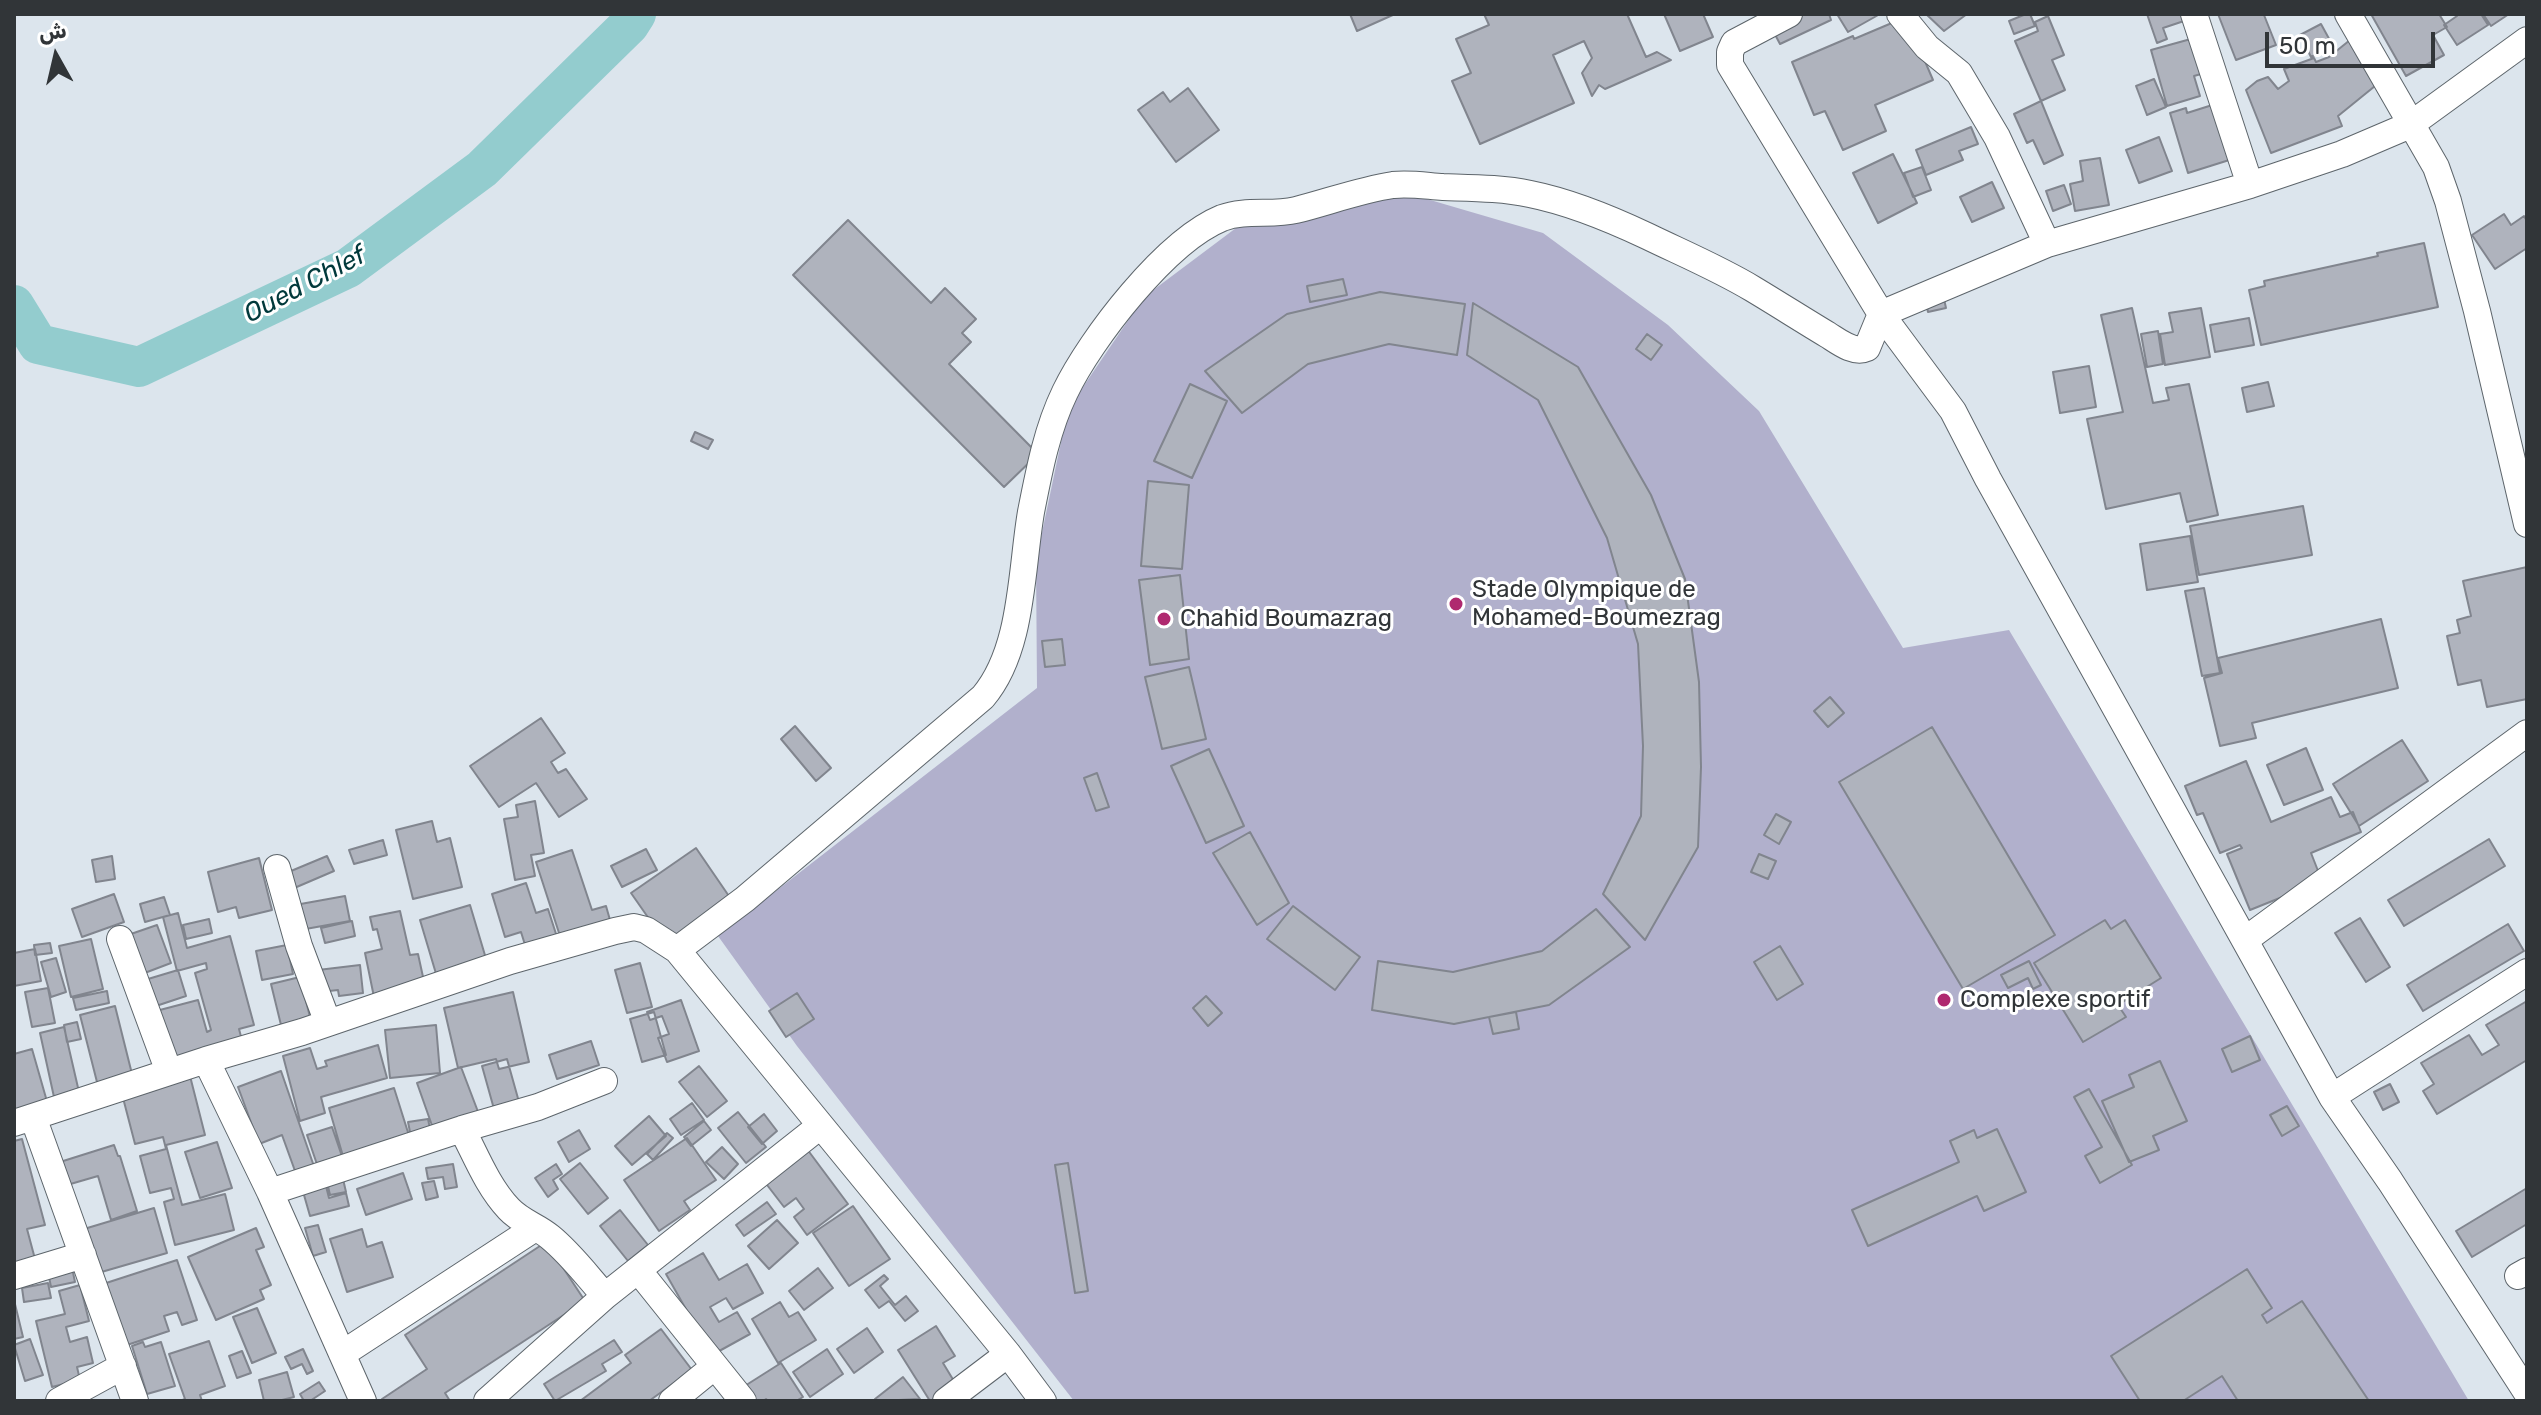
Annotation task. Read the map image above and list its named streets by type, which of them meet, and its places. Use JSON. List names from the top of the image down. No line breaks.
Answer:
{"water":["Oued Chlef"],"places":["Stade Olympique de Mohamed-Boumezrag","Chahid Boumazrag","Complexe sportif"],"scale_bar":"50 m","north":"top"}
